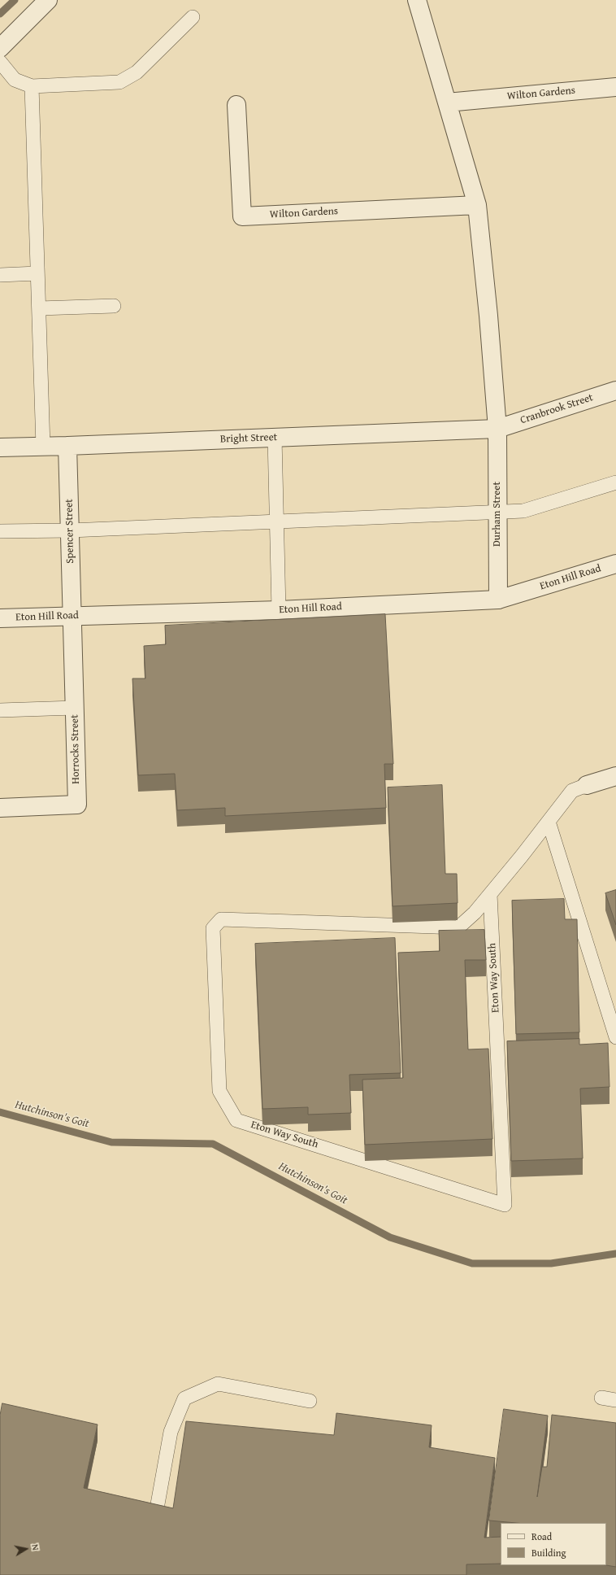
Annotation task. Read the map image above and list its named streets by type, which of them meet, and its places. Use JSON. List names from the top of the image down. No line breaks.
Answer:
{"streets":{"street":["Wilton Gardens","Cranbrook Street","Bright Street","Durham Street","Spencer Street","Eton Hill Road","Horrocks Street","Eton Way South"]},"crossings":[["Cranbrook Street","Bright Street"],["Cranbrook Street","Durham Street"],["Bright Street","Durham Street"],["Bright Street","Spencer Street"],["Durham Street","Eton Hill Road"],["Spencer Street","Eton Hill Road"],["Spencer Street","Horrocks Street"],["Eton Hill Road","Horrocks Street"]],"water":["Hutchinson's Goit"],"legend":["Road","Building"],"north":"right"}
